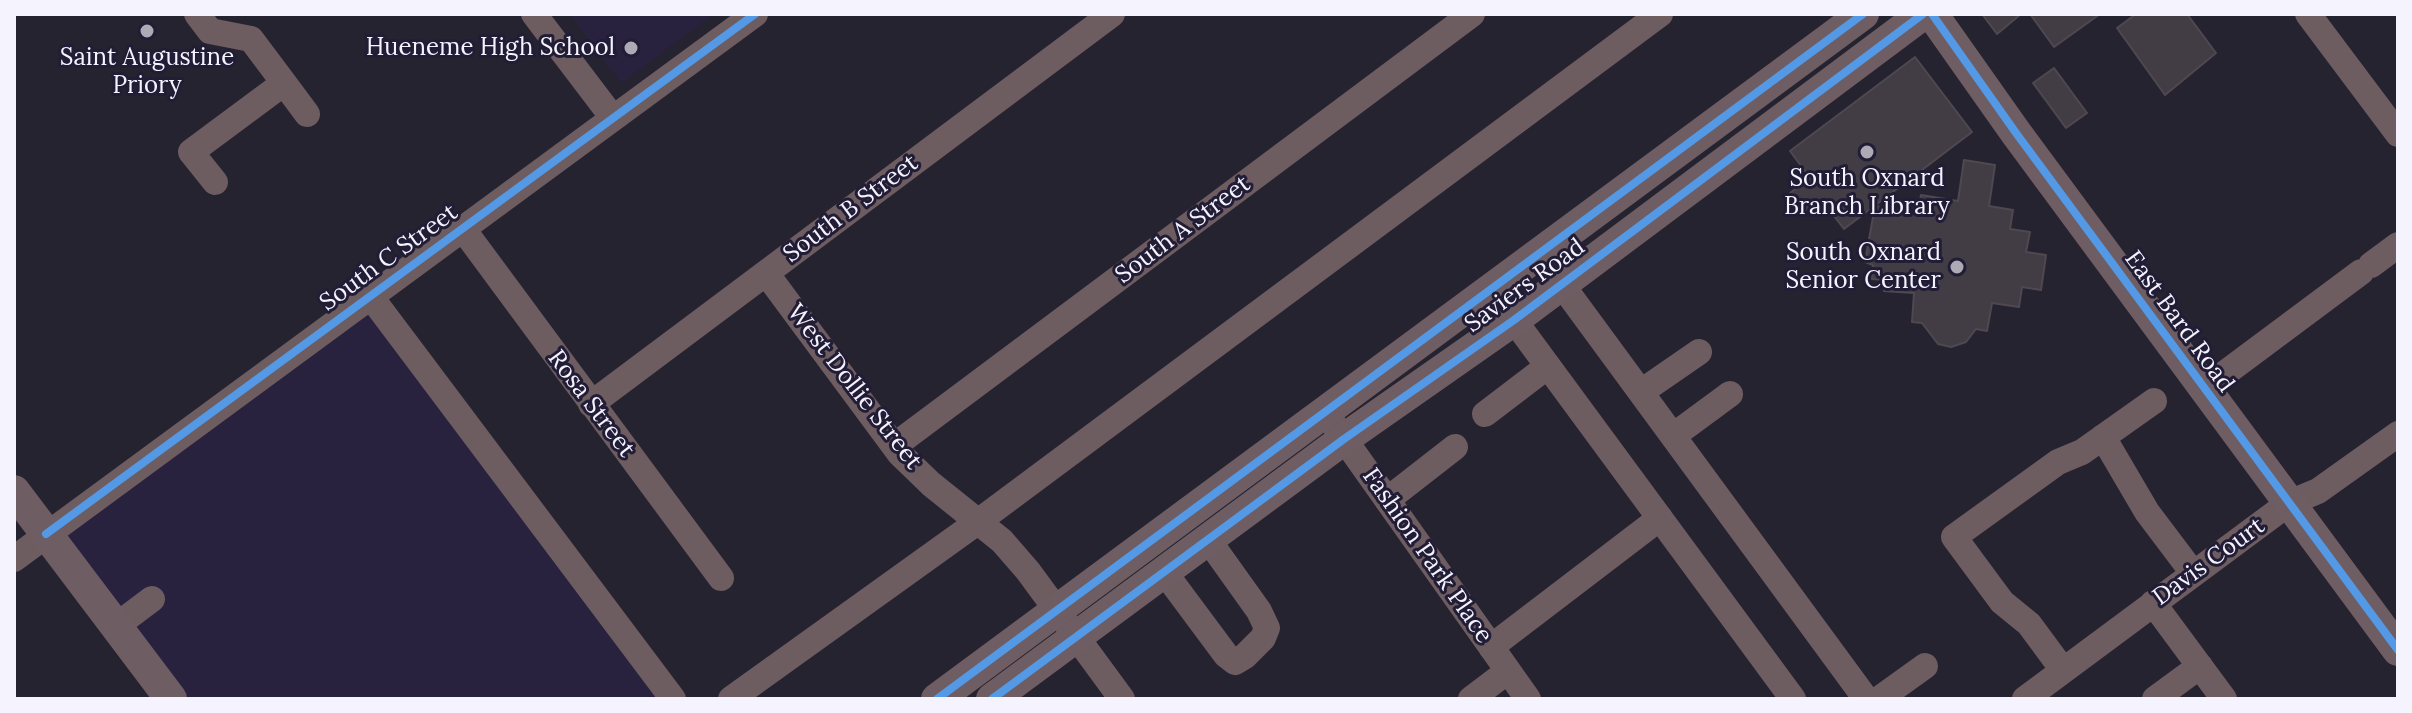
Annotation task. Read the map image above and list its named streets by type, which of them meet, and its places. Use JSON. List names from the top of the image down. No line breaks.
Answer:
{"streets":{"main road":["Saviers Road","East Bard Road"],"street":["South B Street","South A Street","South C Street","West Dollie Street","Rosa Street","Fashion Park Place","Davis Court"]},"crossings":[["South B Street","West Dollie Street"],["South B Street","Rosa Street"],["South A Street","West Dollie Street"],["South C Street","Rosa Street"],["Saviers Road","West Dollie Street"],["Saviers Road","Fashion Park Place"],["East Bard Road","Davis Court"]],"places":["Saint Augustine Priory","Hueneme High School","South Oxnard Branch Library","South Oxnard Senior Center"]}
